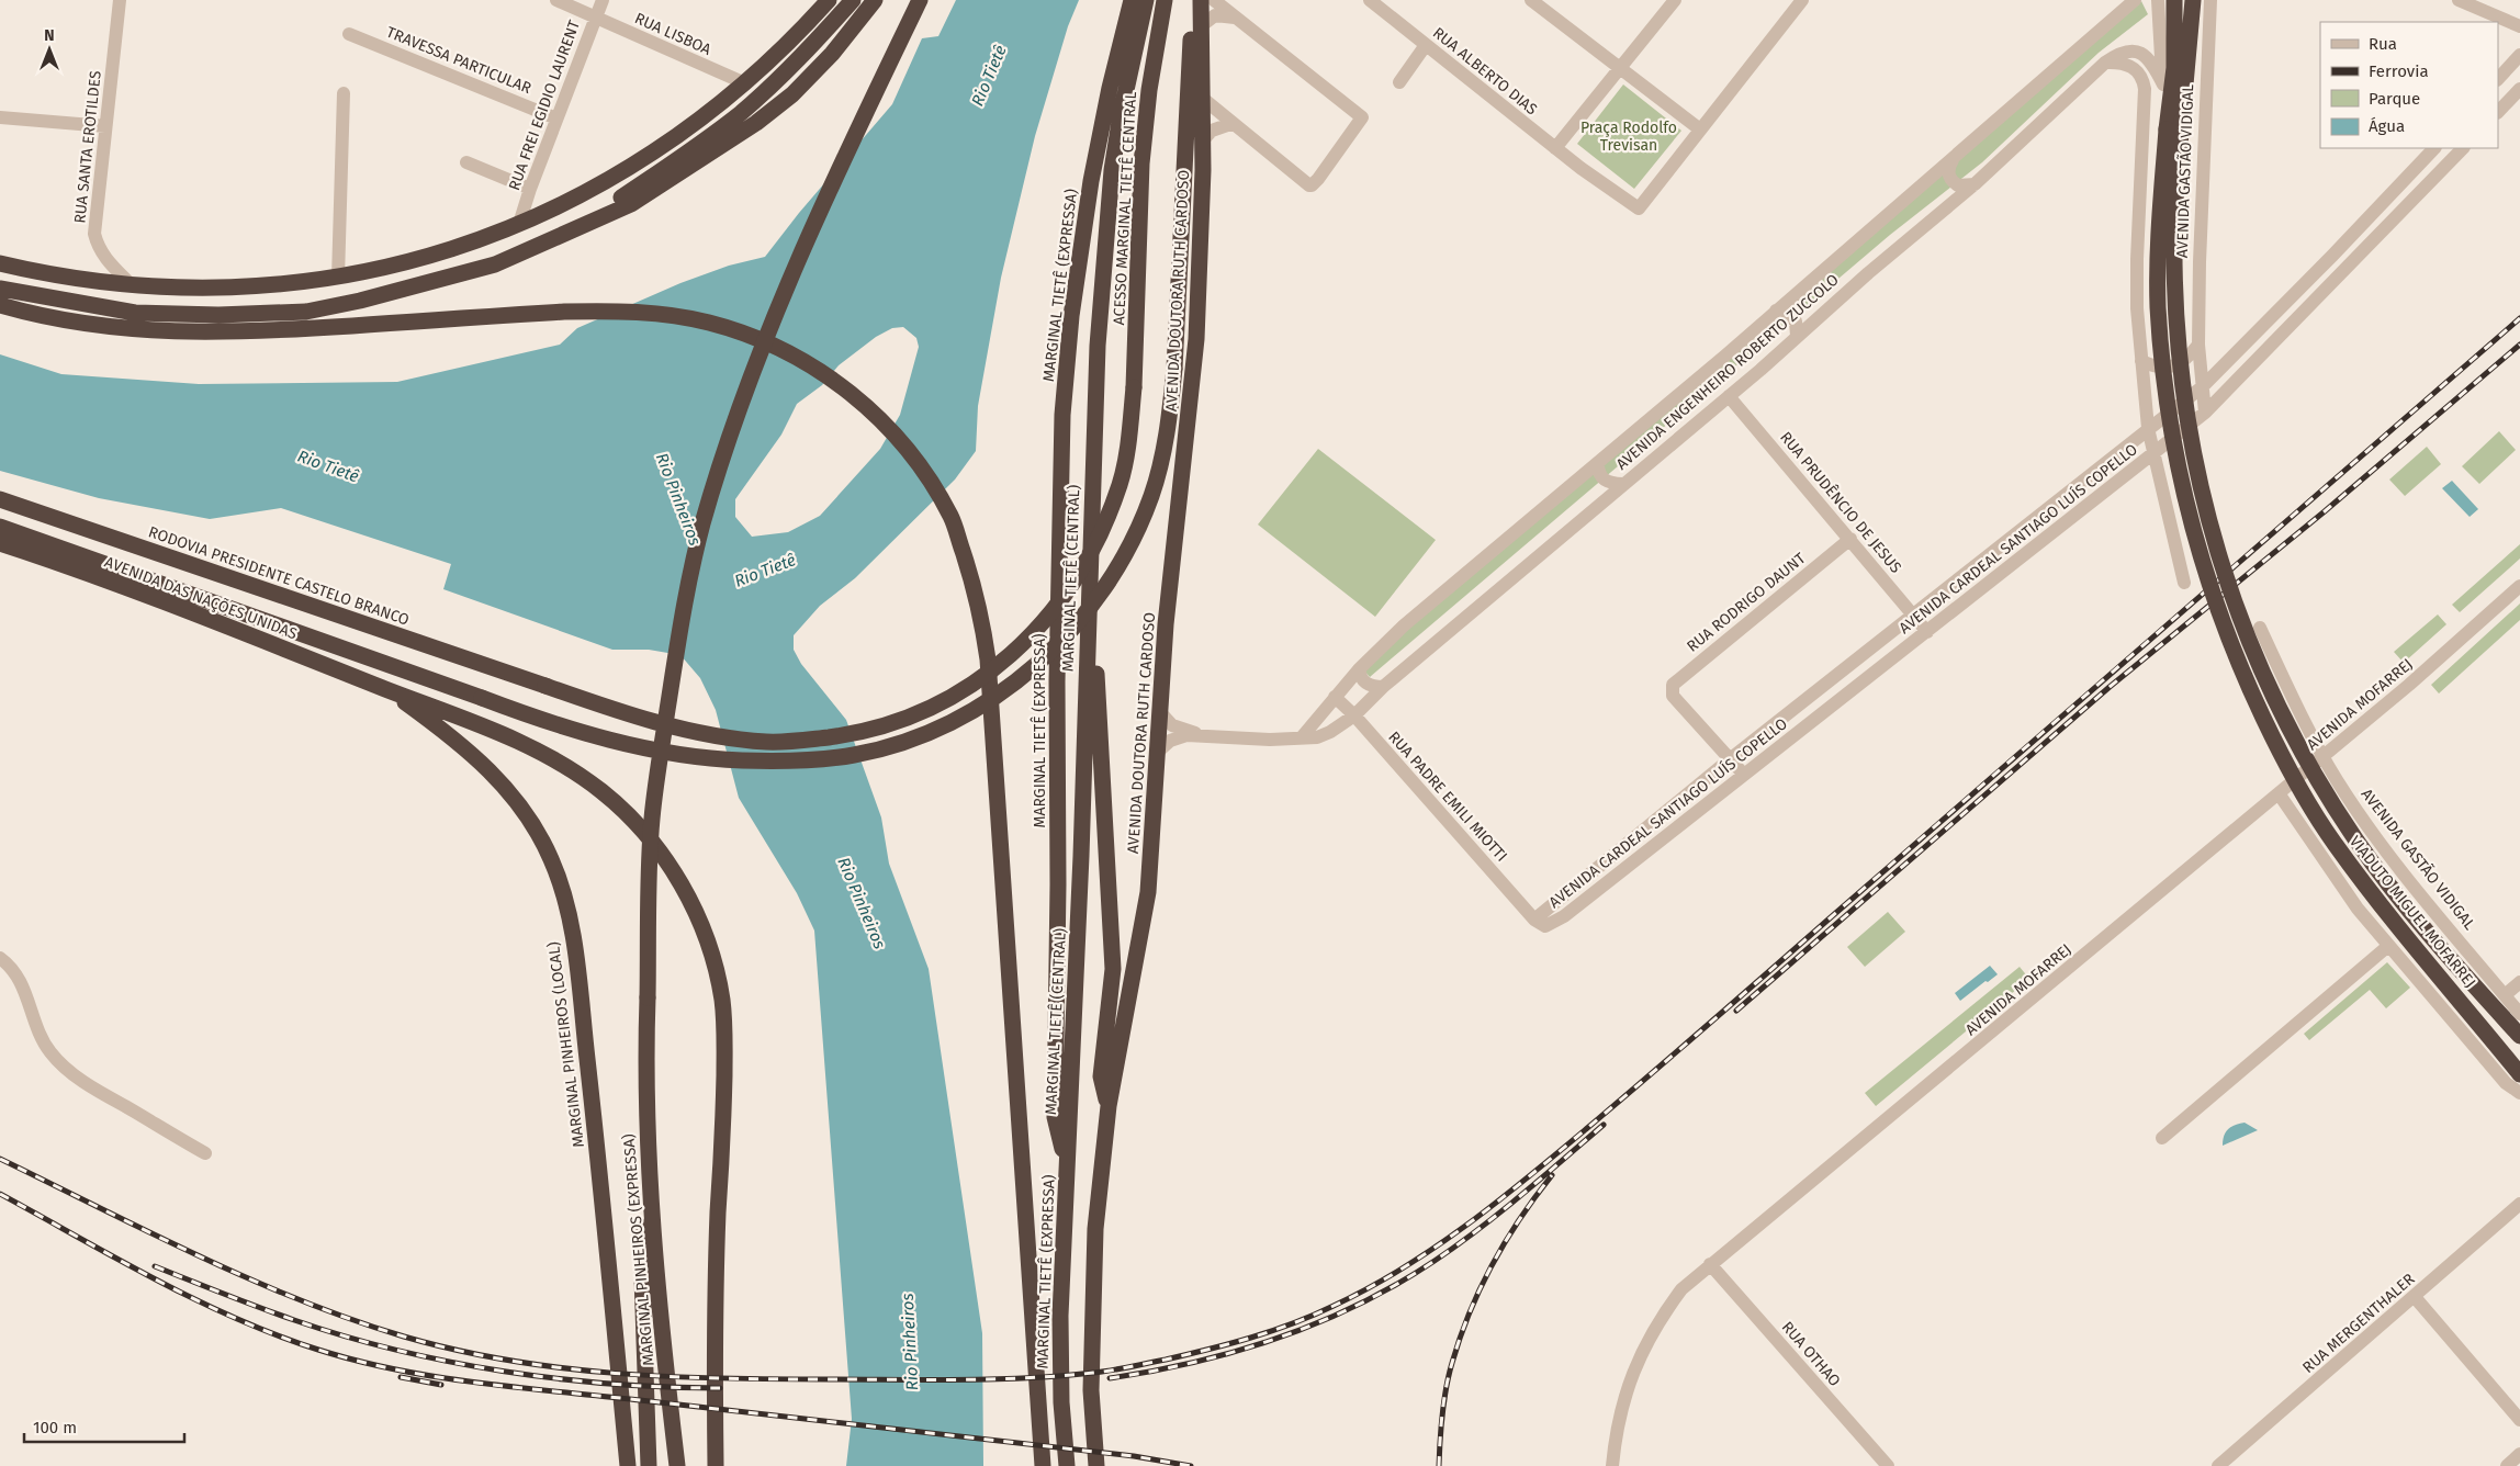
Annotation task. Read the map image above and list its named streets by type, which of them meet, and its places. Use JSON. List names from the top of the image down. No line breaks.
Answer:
{"streets":{"highway":["AVENIDA GASTÃO VIDIGAL","ACESSO MARGINAL TIETÊ CENTRAL","MARGINAL TIETÊ (EXPRESSA)","AVENIDA DOUTORA RUTH CARDOSO","RODOVIA PRESIDENTE CASTELO BRANCO","MARGINAL TIETÊ (CENTRAL)","AVENIDA DAS NAÇÕES UNIDAS","VIADUTO MIGUEL MOFARREJ","MARGINAL PINHEIROS (LOCAL)","MARGINAL PINHEIROS (EXPRESSA)"],"street":["RUA LISBOA","TRAVESSA PARTICULAR","RUA ALBERTO DIAS","RUA FREI EGIDIO LAURENT","RUA SANTA EROTILDES","AVENIDA ENGENHEIRO ROBERTO ZUCCOLO","RUA PRUDÊNCIO DE JESUS","AVENIDA CARDEAL SANTIAGO LUÍS COPELLO","RUA RODRIGO DAUNT","AVENIDA MOFARREJ","RUA PADRE EMILI MIOTTI","RUA MERGENTHALER","RUA OTHAO"]},"crossings":[["RUA LISBOA","RUA FREI EGIDIO LAURENT"],["TRAVESSA PARTICULAR","RUA FREI EGIDIO LAURENT"],["AVENIDA GASTÃO VIDIGAL","AVENIDA ENGENHEIRO ROBERTO ZUCCOLO"],["AVENIDA GASTÃO VIDIGAL","AVENIDA CARDEAL SANTIAGO LUÍS COPELLO"],["AVENIDA GASTÃO VIDIGAL","AVENIDA MOFARREJ"],["AVENIDA GASTÃO VIDIGAL","VIADUTO MIGUEL MOFARREJ"],["ACESSO MARGINAL TIETÊ CENTRAL","RODOVIA PRESIDENTE CASTELO BRANCO"],["MARGINAL TIETÊ (EXPRESSA)","MARGINAL TIETÊ (CENTRAL)"],["AVENIDA DOUTORA RUTH CARDOSO","AVENIDA ENGENHEIRO ROBERTO ZUCCOLO"],["AVENIDA ENGENHEIRO ROBERTO ZUCCOLO","RUA PRUDÊNCIO DE JESUS"],["AVENIDA ENGENHEIRO ROBERTO ZUCCOLO","RUA PADRE EMILI MIOTTI"],["RUA PRUDÊNCIO DE JESUS","AVENIDA CARDEAL SANTIAGO LUÍS COPELLO"],["RUA PRUDÊNCIO DE JESUS","RUA RODRIGO DAUNT"],["AVENIDA CARDEAL SANTIAGO LUÍS COPELLO","RUA RODRIGO DAUNT"],["AVENIDA CARDEAL SANTIAGO LUÍS COPELLO","RUA PADRE EMILI MIOTTI"],["AVENIDA DAS NAÇÕES UNIDAS","MARGINAL PINHEIROS (LOCAL)"],["AVENIDA MOFARREJ","RUA OTHAO"]],"water":["Rio Tietê","Rio Pinheiros"],"parks":["Praça Rodolfo Trevisan"],"legend":["Rua","Ferrovia","Parque","Água"],"scale_bar":"100 m","north":"top"}
